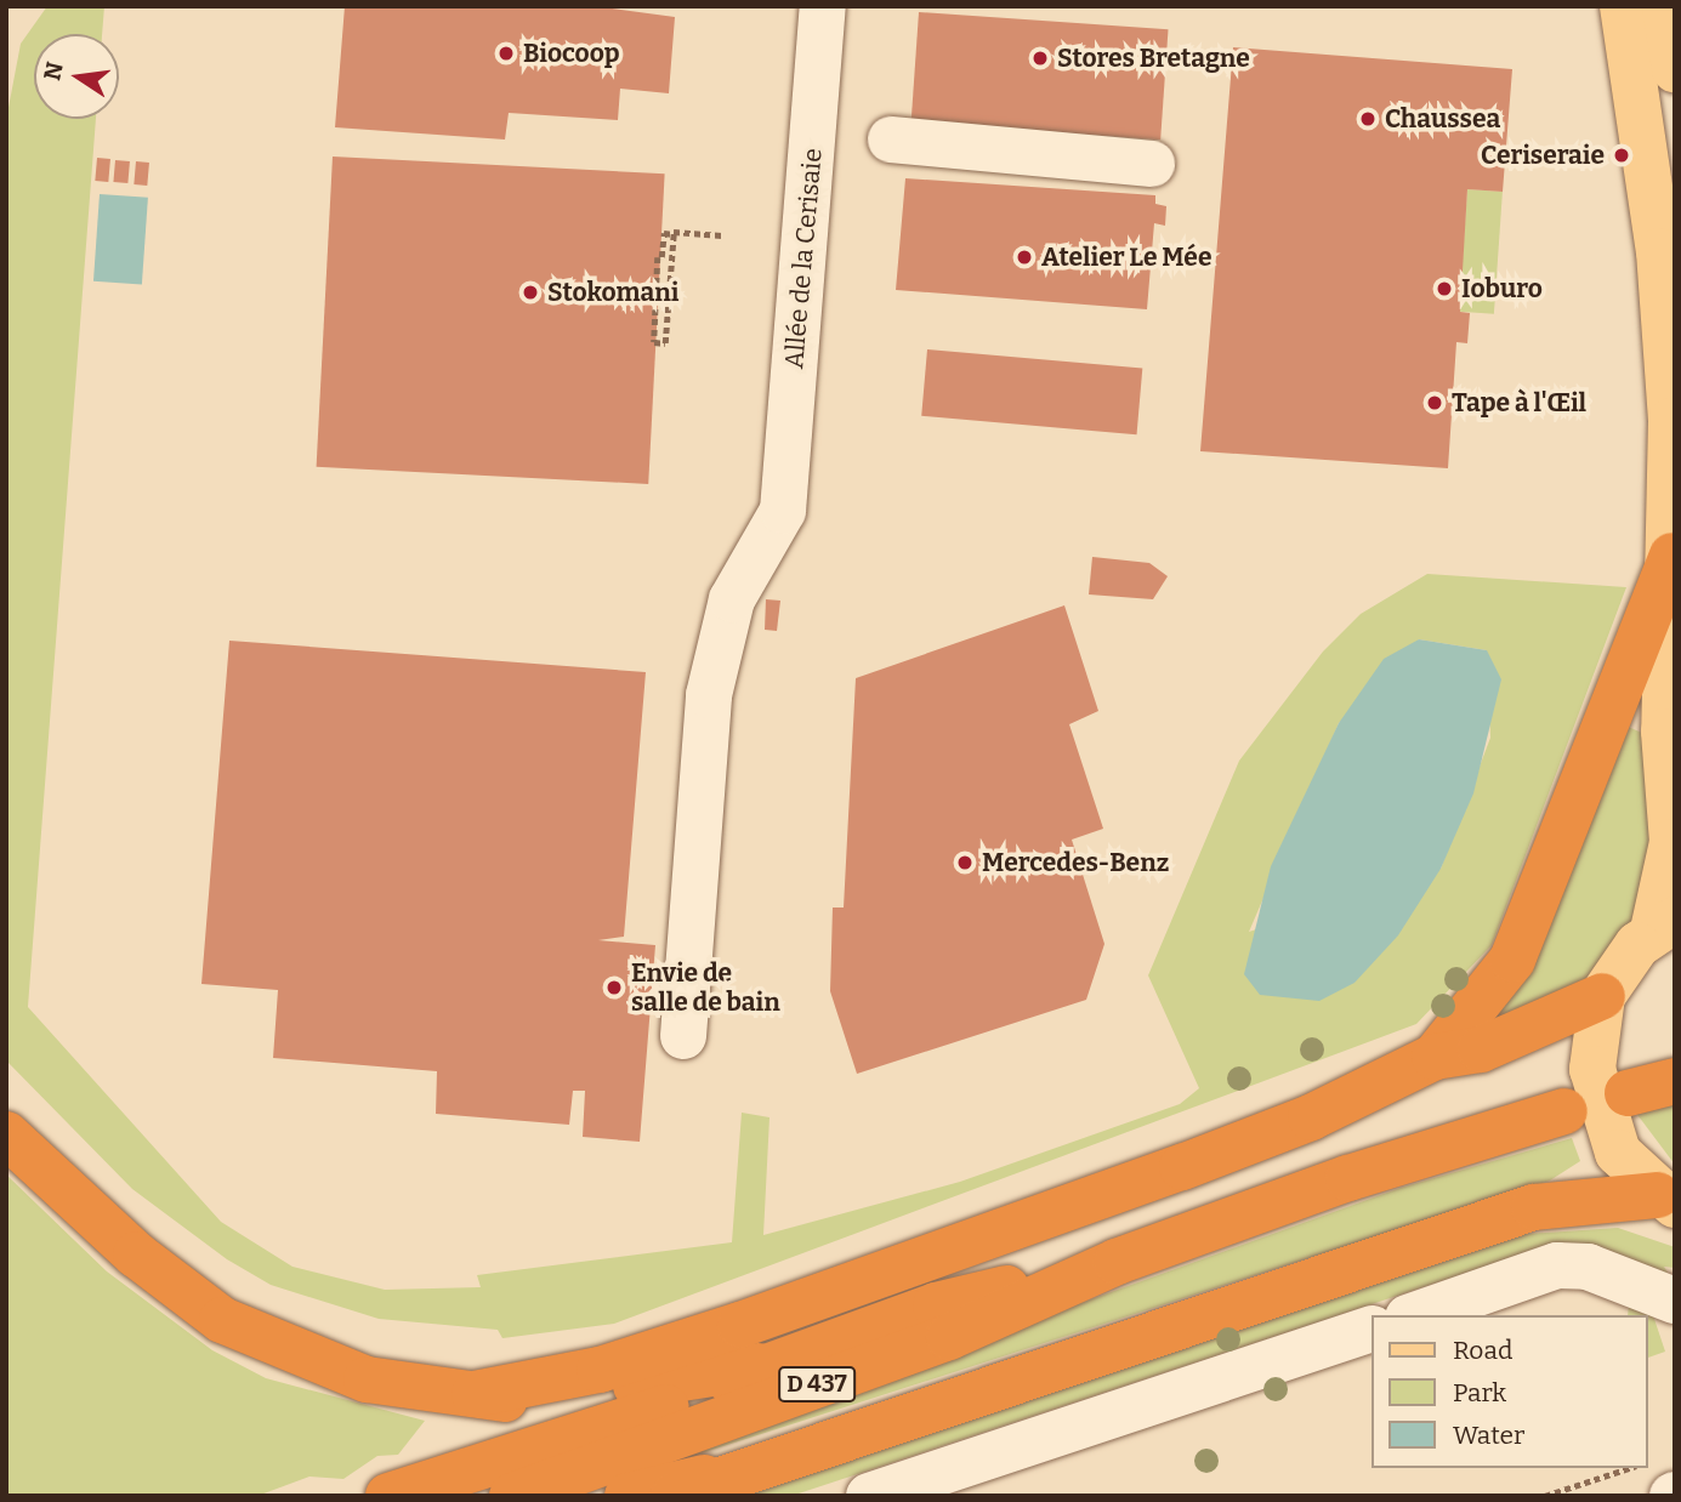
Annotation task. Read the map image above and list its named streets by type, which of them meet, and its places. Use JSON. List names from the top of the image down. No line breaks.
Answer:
{"streets":{"highway":["D 437"],"street":["Allée de la Cerisaie"]},"places":["Biocoop","Stores Bretagne","Chaussea","Ceriseraie","Atelier Le Mée","Ioburo","Stokomani","Tape à l'Œil","Mercedes-Benz","Envie de salle de bain"],"legend":["Road","Park","Water"],"north":"left"}
